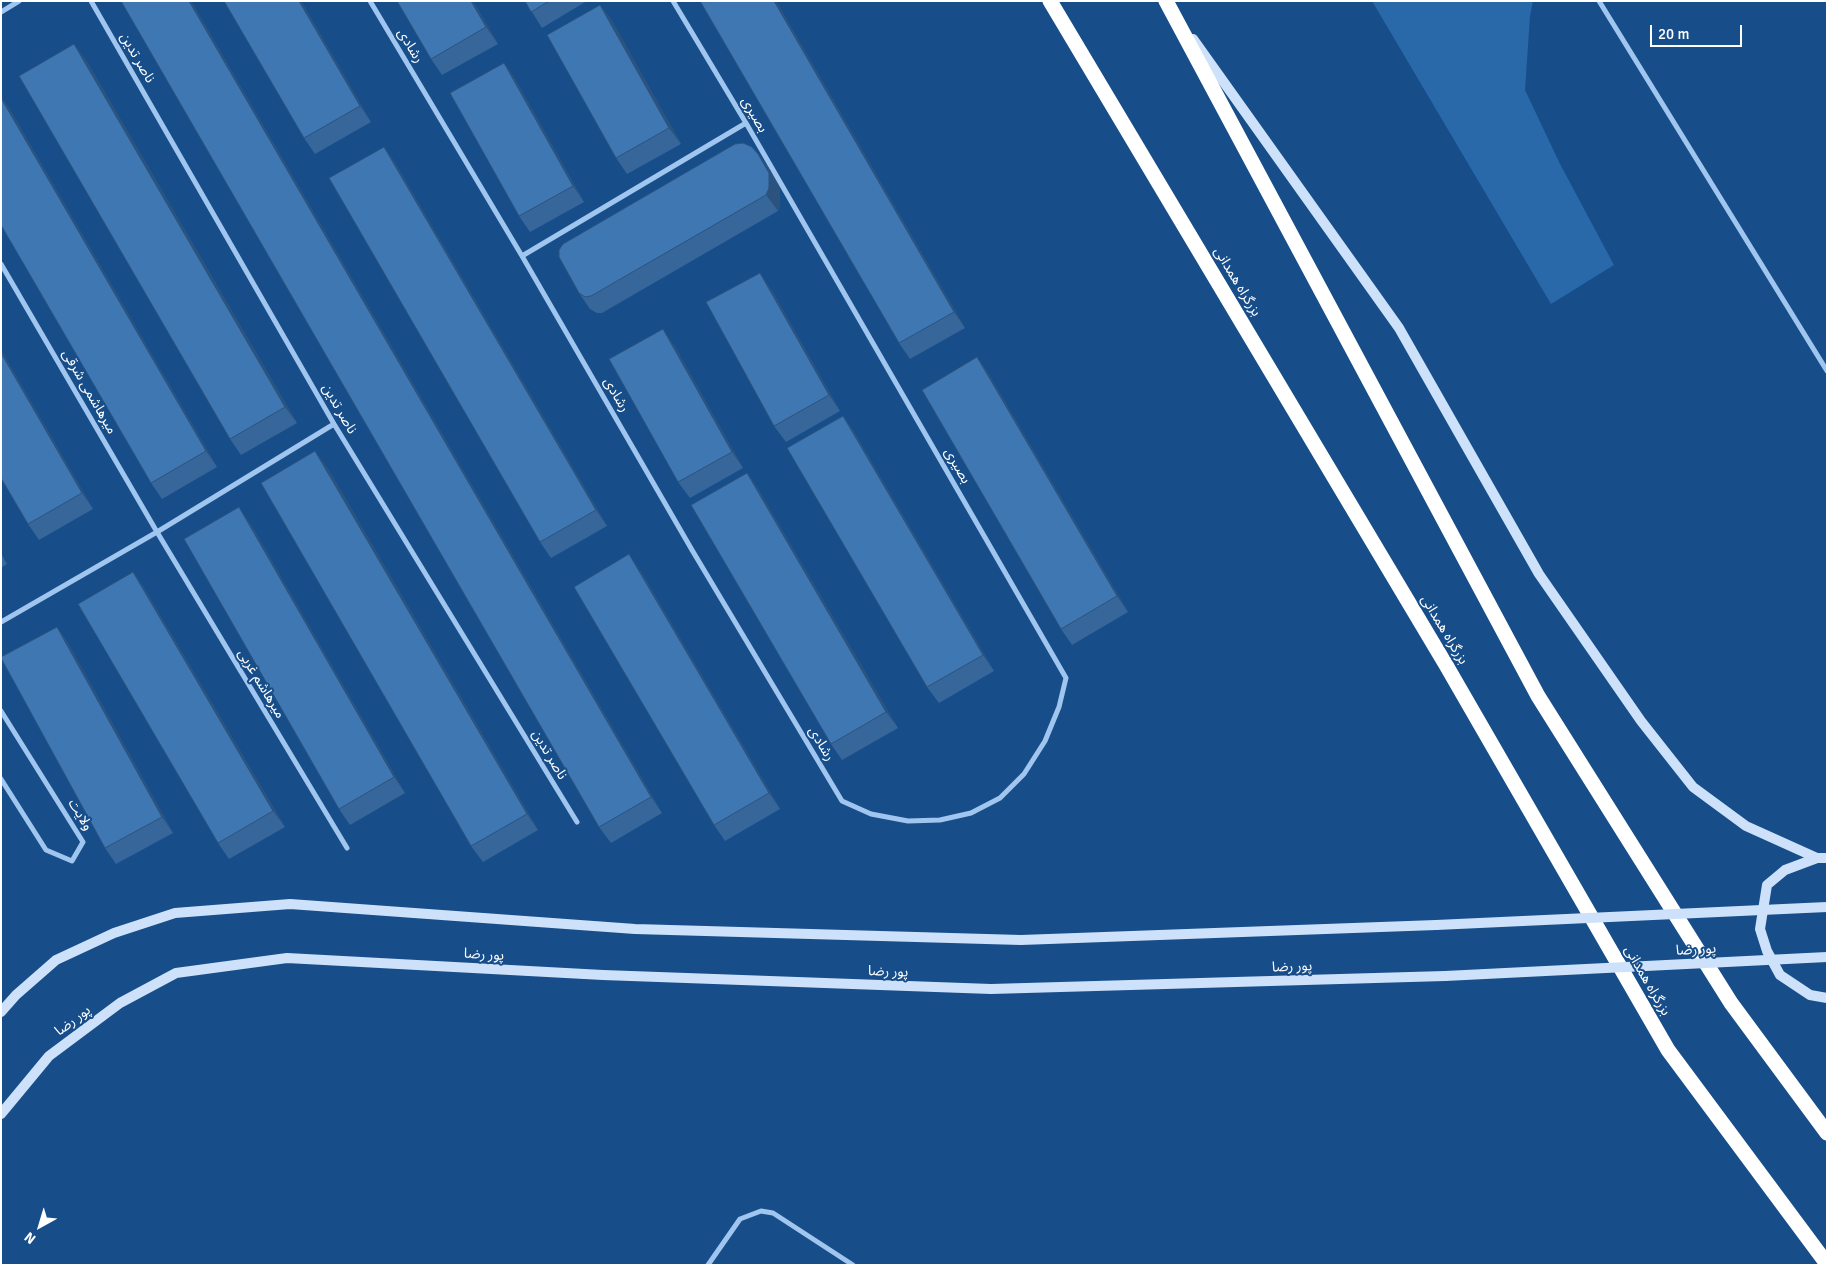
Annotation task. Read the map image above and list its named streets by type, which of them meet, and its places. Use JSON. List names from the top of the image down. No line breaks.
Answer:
{"streets":{"highway":["بزرگراه همدانی"],"street":["رشادی","ناصر تدین","بصیری","میرهاشمی شرقی","میرهاشم غربی","ولایت","پور رضا"]},"crossings":[["رشادی","بصیری"],["میرهاشمی شرقی","میرهاشم غربی"]],"scale_bar":"20 m","north":"bottom left"}
